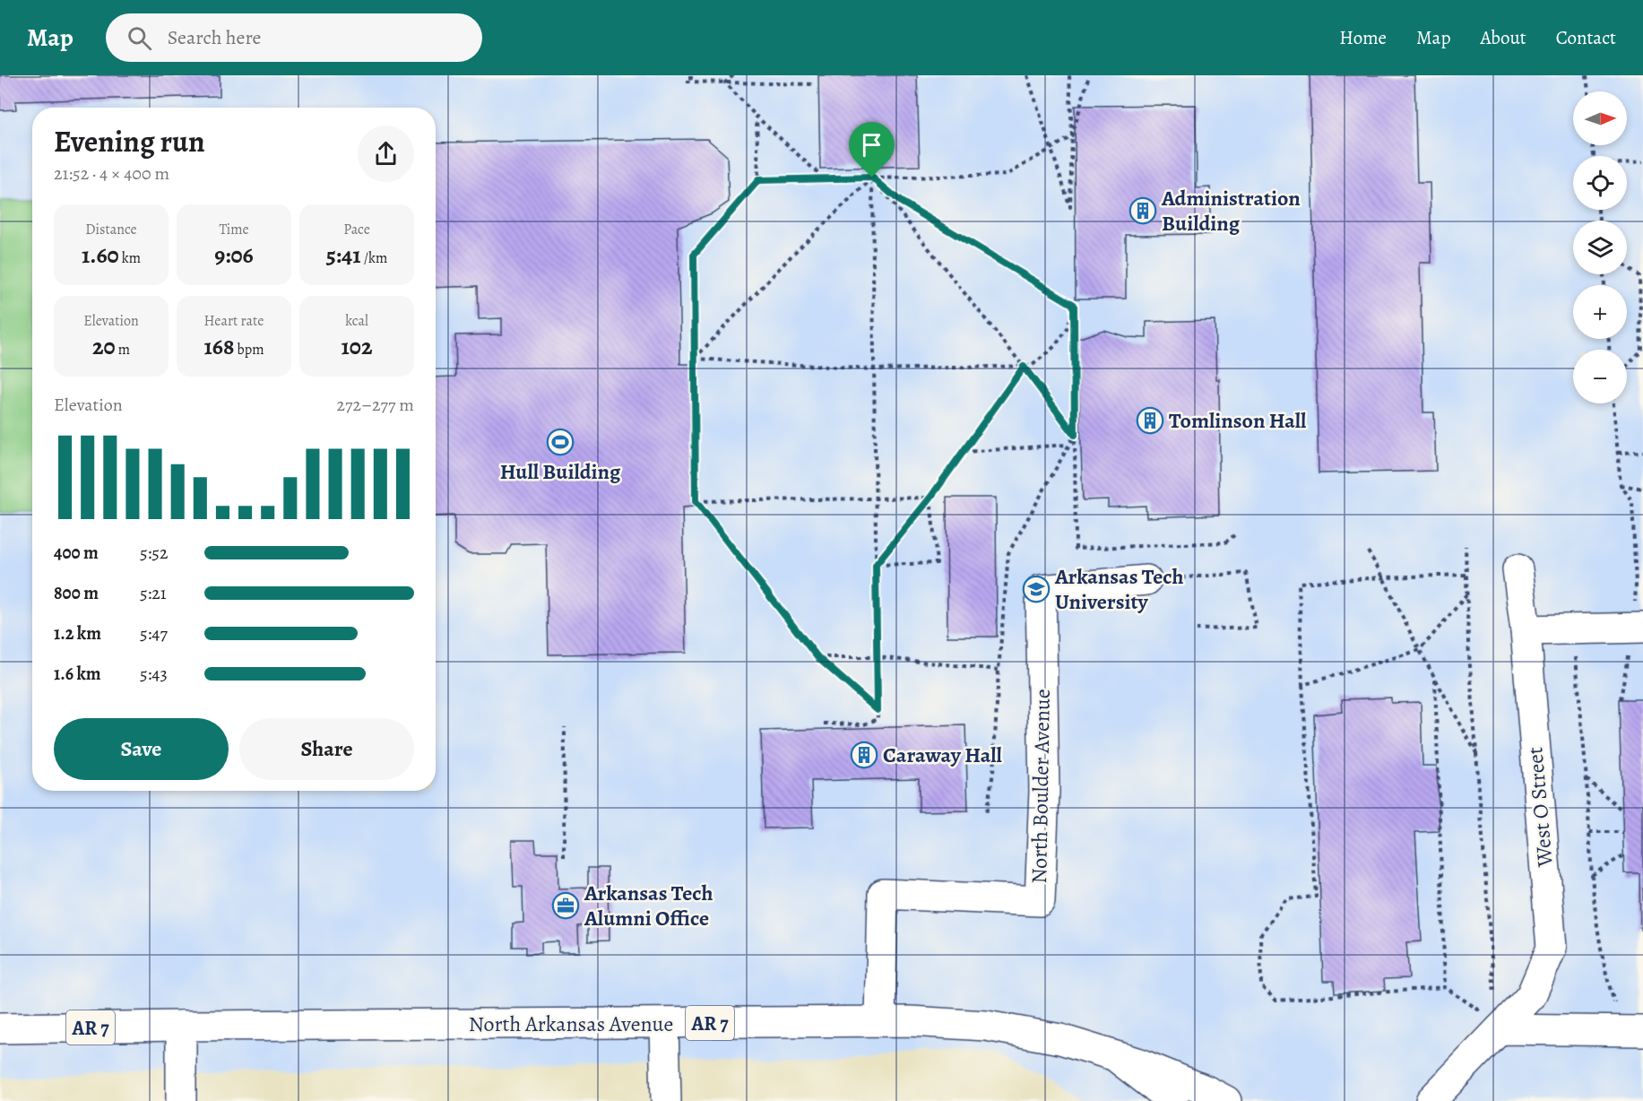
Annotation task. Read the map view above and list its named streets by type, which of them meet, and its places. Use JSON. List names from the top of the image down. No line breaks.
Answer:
{"streets":{"main road":["North Boulder Avenue","West O Street","AR 7","North Arkansas Avenue"]},"crossings":[["North Boulder Avenue","North Arkansas Avenue"]],"places":{"building":["Administration Building","Tomlinson Hall","Caraway Hall"],"sports":["Hull Building"],"school or university":["Arkansas Tech University"],"office":["Arkansas Tech Alumni Office"]},"north":"right","page":{"header":"Map","search":"Search here","nav":["Home","Map","About","Contact"],"map_buttons":["+","−"],"heading":["Evening run","21:52 · 4 × 400 m"],"stats":[["Distance","1.60 km"],["Time","9:06"],["Pace","5:41 /km"],["Elevation","20 m"],["Heart rate","168 bpm"],["kcal","102"]],"chart":["Elevation","272–277 m"],"list":[{"name":"400 m","note":"5:52"},{"name":"800 m","note":"5:21"},{"name":"1.2 km","note":"5:47"},{"name":"1.6 km","note":"5:43"}],"buttons":["Save","Share"]}}
